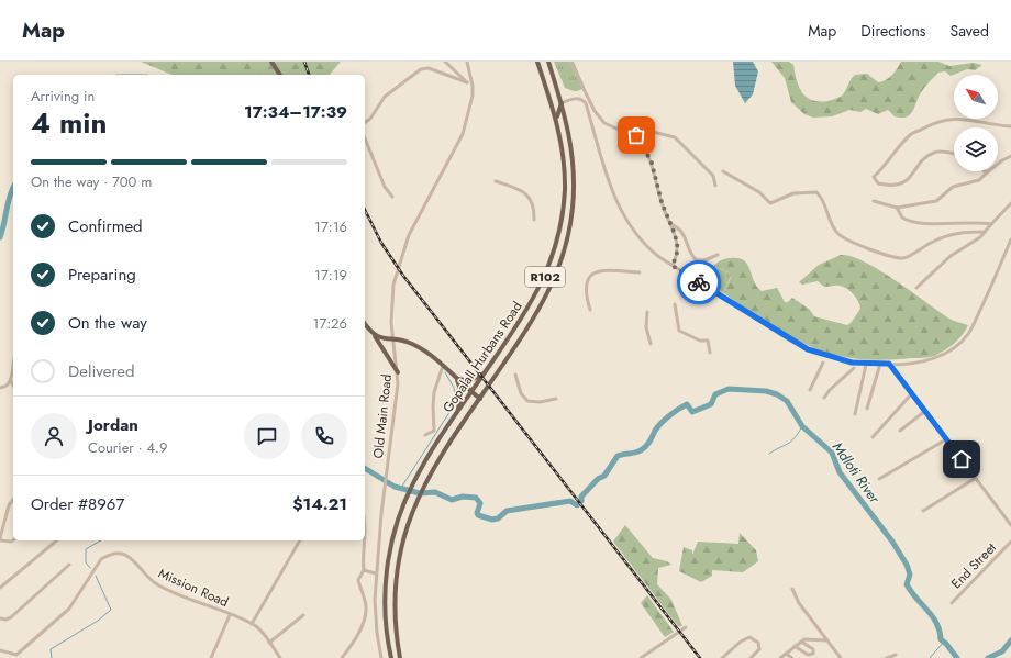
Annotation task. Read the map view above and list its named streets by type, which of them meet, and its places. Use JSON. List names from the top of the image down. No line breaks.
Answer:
{"streets":{"main road":["R102","Gopalall Hurbans Road"],"street":["Old Main Road","End Street","Mission Road"]},"water":["Mdloti River"],"north":"top left","page":{"header":"Map","nav":["Map","Directions","Saved"],"heading":["4 min","Arriving in","17:34–17:39"],"panel":["Jordan","Courier · 4.9","Order #8967","$14.21"],"bar":"On the way · 700 m","list":[["Confirmed","17:16"],["Preparing","17:19"],["On the way","17:26"],"Delivered"]}}
